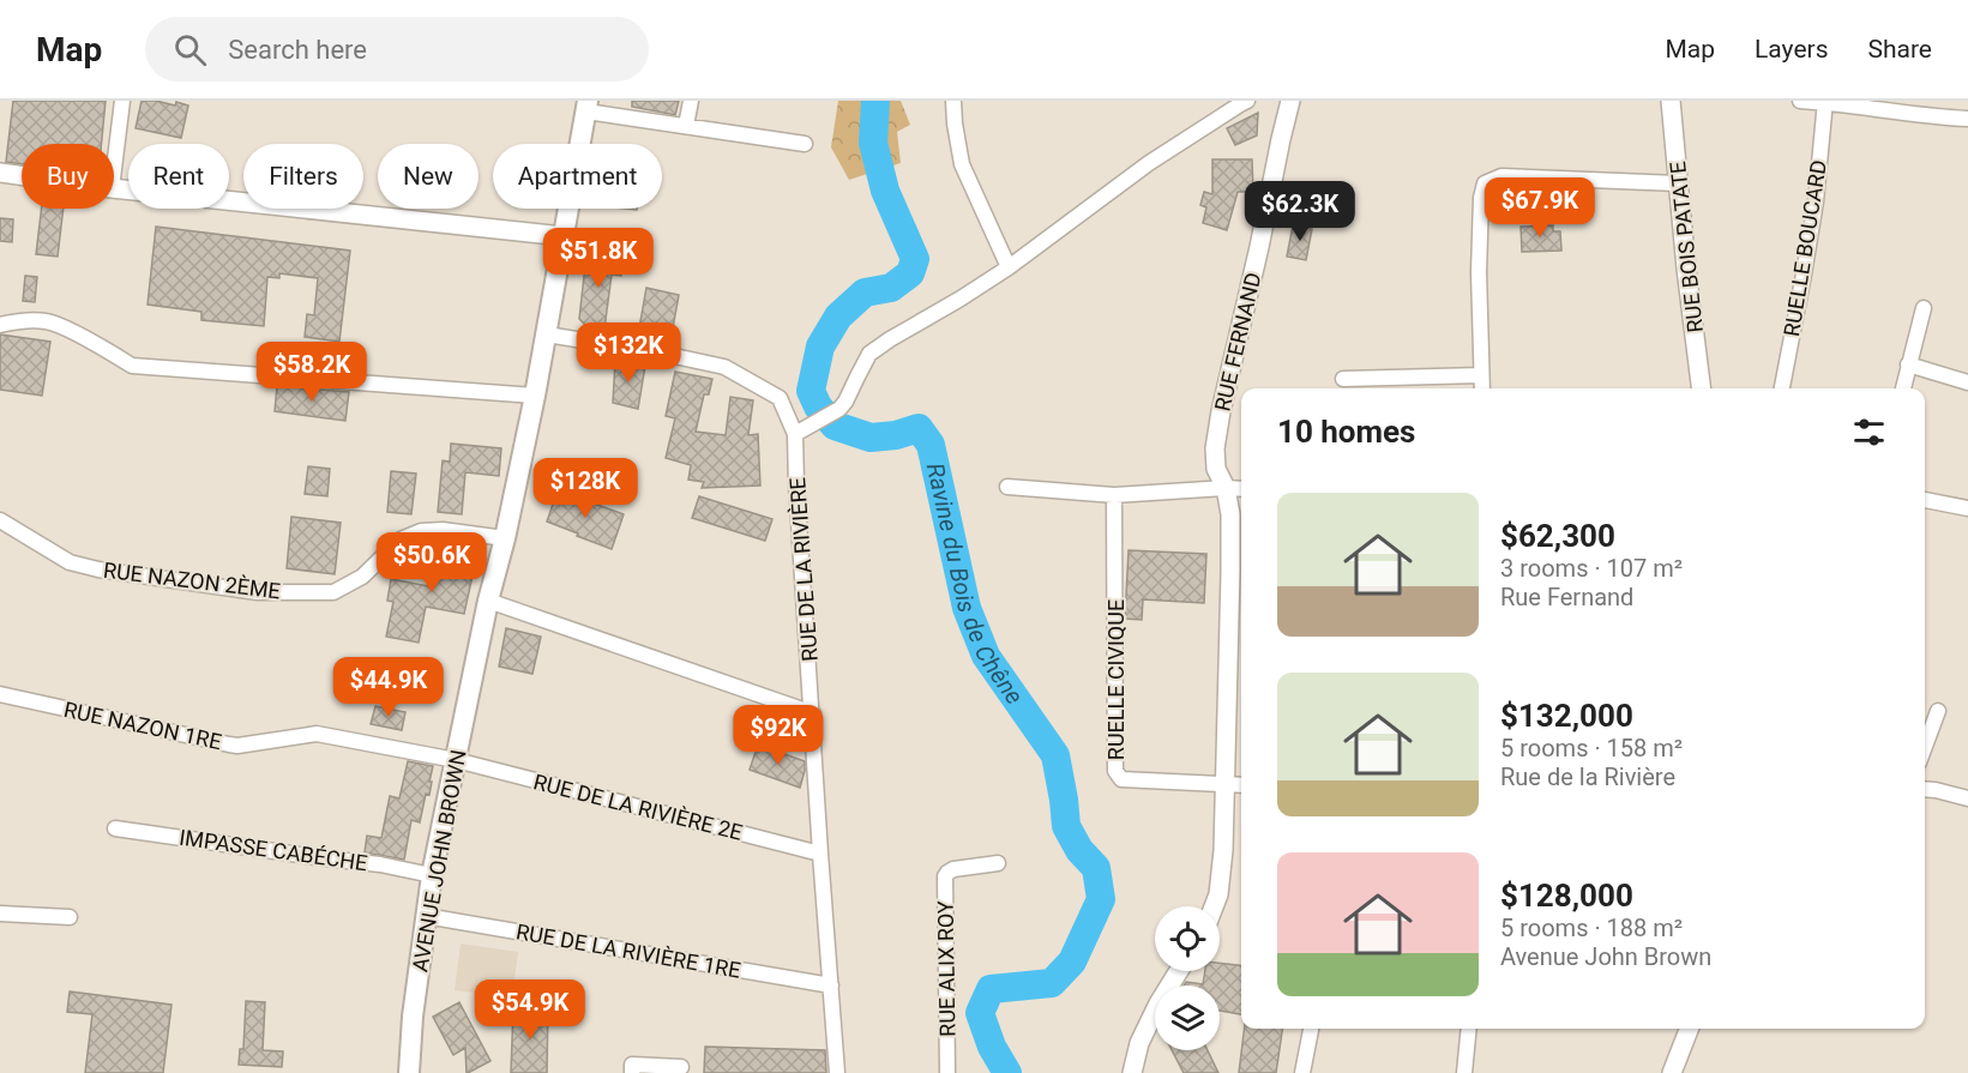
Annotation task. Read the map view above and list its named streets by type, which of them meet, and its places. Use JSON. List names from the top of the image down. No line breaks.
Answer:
{"streets":{"main road":["AVENUE JOHN BROWN"],"street":["RUE BOIS PATATE","RUELLE BOUCARD","RUE FERNAND","RUE DE LA RIVIÈRE","RUE NAZON 2ÈME","RUELLE CIVIQUE","RUE NAZON 1RE","RUE DE LA RIVIÈRE 2E","IMPASSE CABÉCHE","RUE DE LA RIVIÈRE 1RE","RUE ALIX ROY"]},"crossings":[["RUE FERNAND","RUELLE CIVIQUE"],["RUE DE LA RIVIÈRE","RUE DE LA RIVIÈRE 2E"],["RUE DE LA RIVIÈRE","AVENUE JOHN BROWN"],["RUE DE LA RIVIÈRE","RUE DE LA RIVIÈRE 1RE"],["RUE NAZON 2ÈME","AVENUE JOHN BROWN"],["RUE NAZON 1RE","RUE DE LA RIVIÈRE 2E"],["RUE NAZON 1RE","AVENUE JOHN BROWN"],["RUE DE LA RIVIÈRE 2E","AVENUE JOHN BROWN"],["IMPASSE CABÉCHE","AVENUE JOHN BROWN"],["AVENUE JOHN BROWN","RUE DE LA RIVIÈRE 1RE"]],"water":["Ravine du Bois de Chêne"],"page":{"header":"Map","search":"Search here","nav":["Map","Layers","Share"],"chip":["Buy","Rent","Filters","New","Apartment"],"price":["$67.9K","$62.3K","$51.8K","$132K","$58.2K","$128K","$50.6K","$44.9K","$92K","$54.9K"],"heading":"10 homes","list":[{"name":"$62,300","note":"3 rooms · 107 m² · Rue Fernand"},{"name":"$132,000","note":"5 rooms · 158 m² · Rue de la Rivière"},{"name":"$128,000","note":"5 rooms · 188 m² · Avenue John Brown"}]}}
